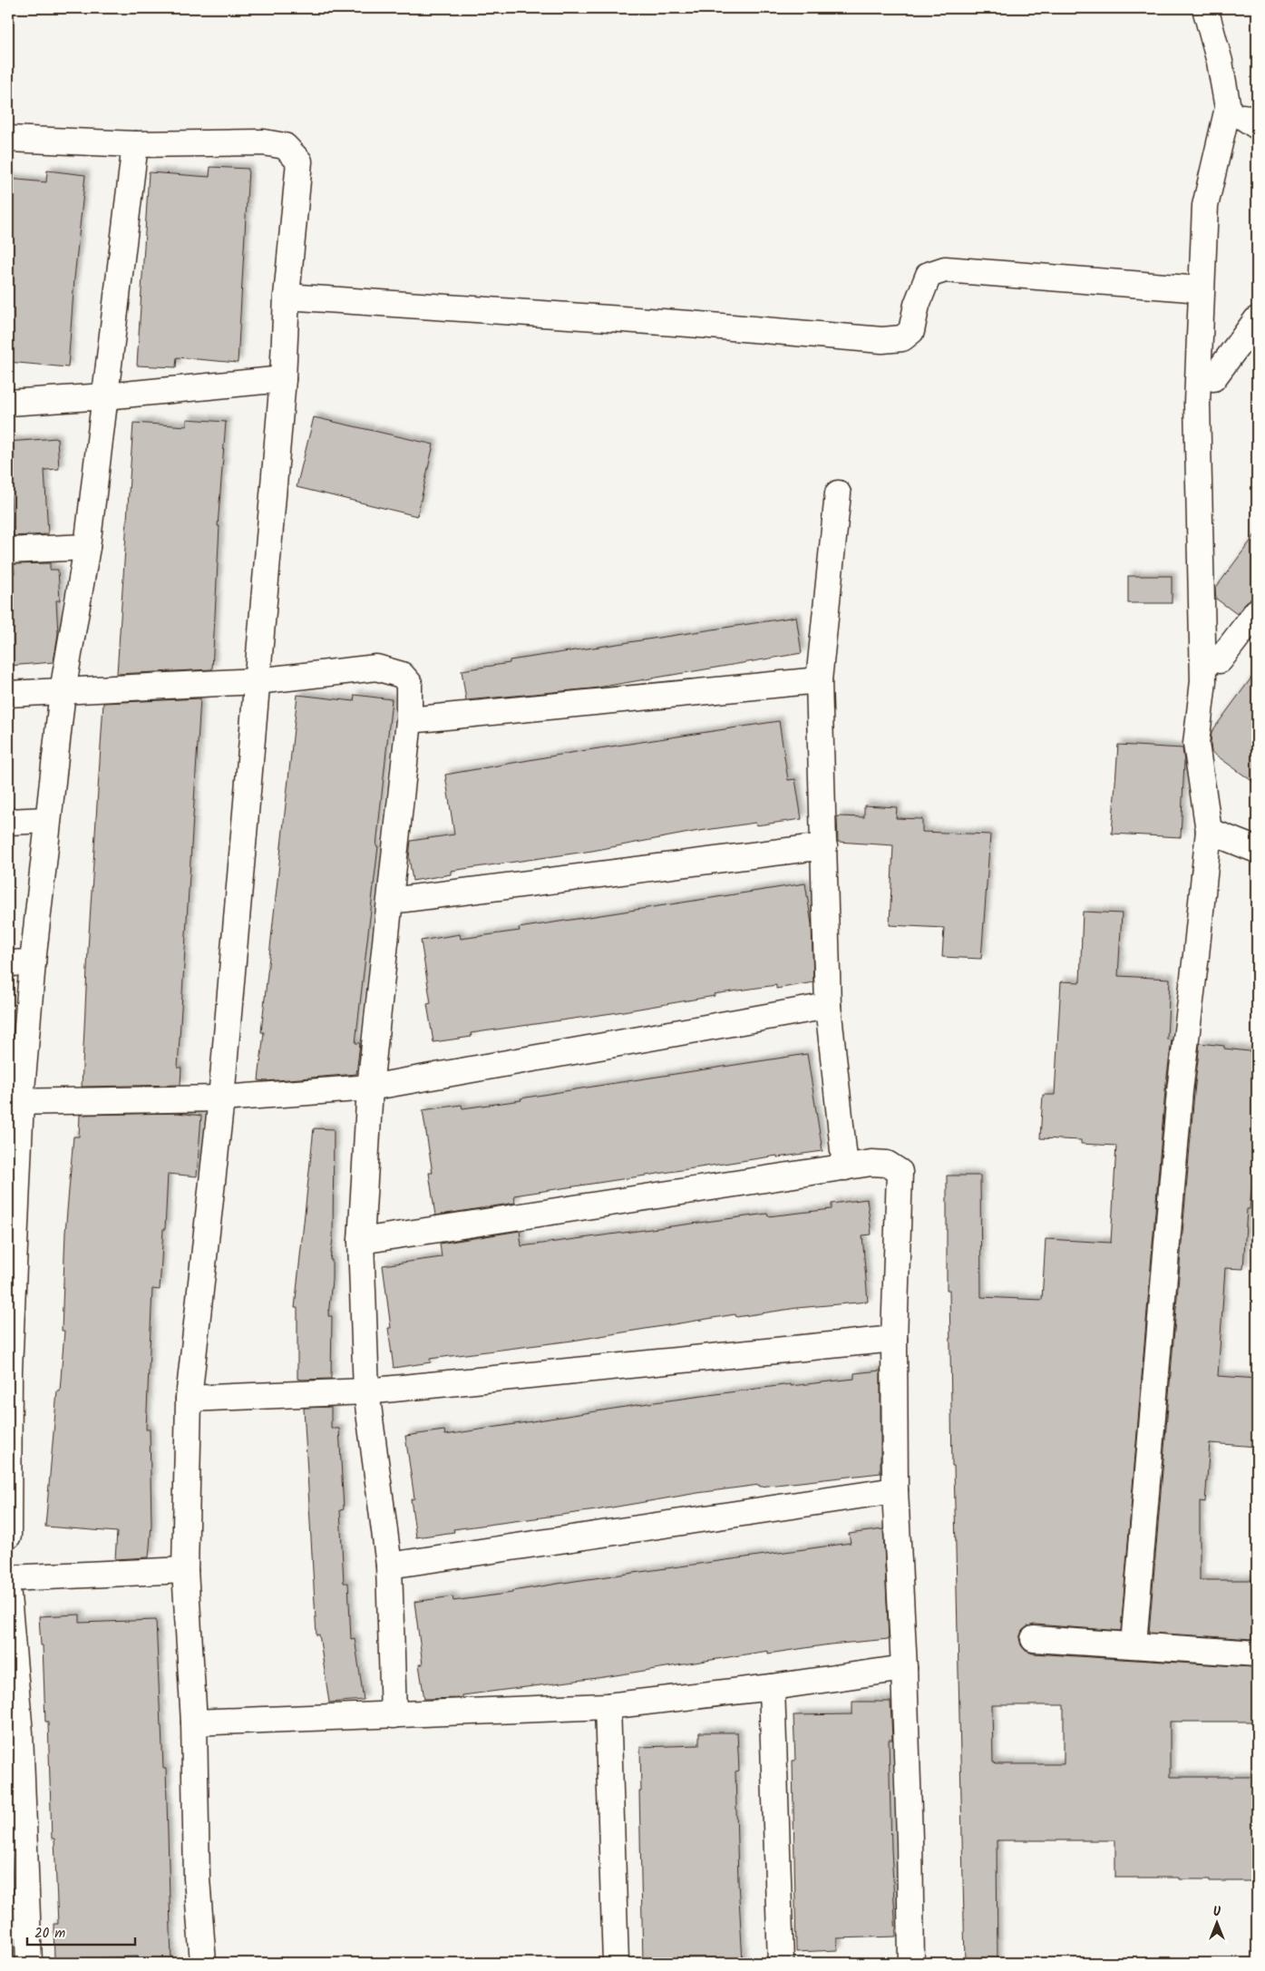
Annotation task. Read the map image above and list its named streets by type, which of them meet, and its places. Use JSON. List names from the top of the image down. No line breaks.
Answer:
{"scale_bar":"20 m","north":"top"}
